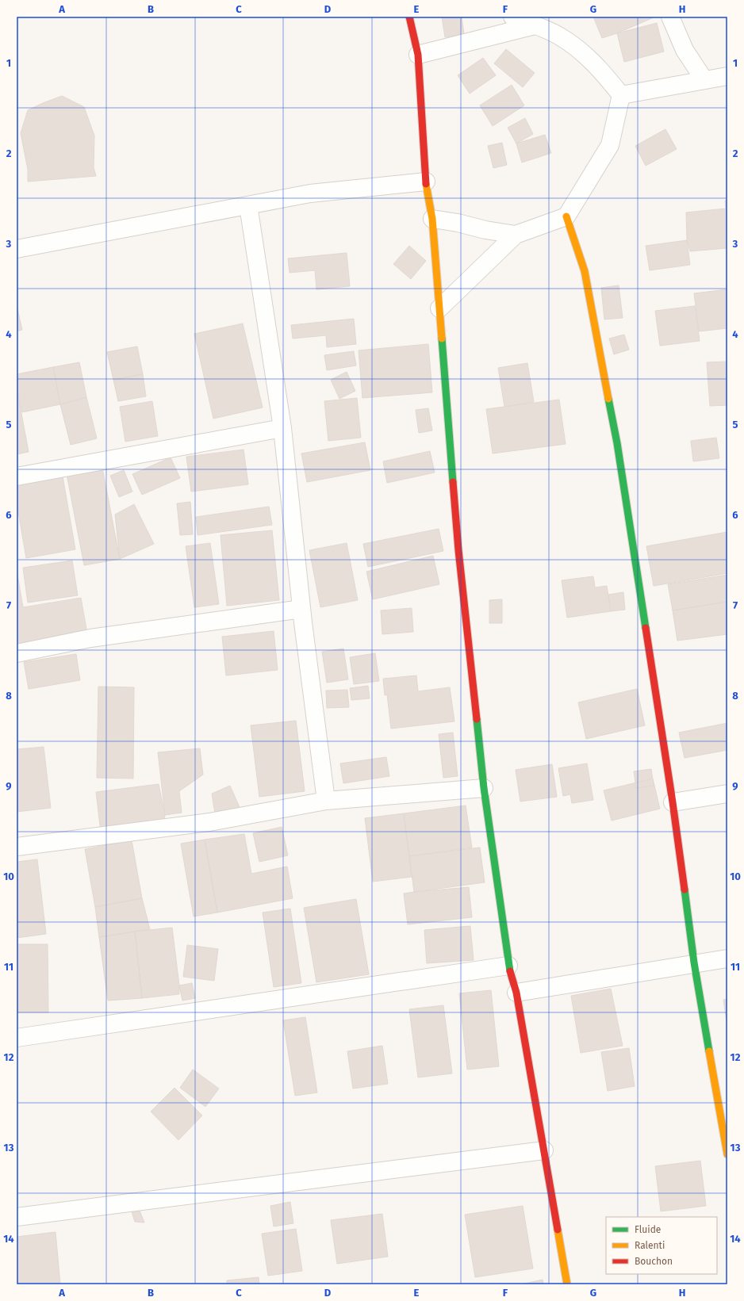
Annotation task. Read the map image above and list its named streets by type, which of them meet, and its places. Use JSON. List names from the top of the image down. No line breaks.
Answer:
{"legend":["Fluide","Ralenti","Bouchon"],"grid":{"columns":["A","B","C","D","E","F","G","H"],"rows":["1","2","3","4","5","6","7","8","9","10","11","12","13","14"]}}
